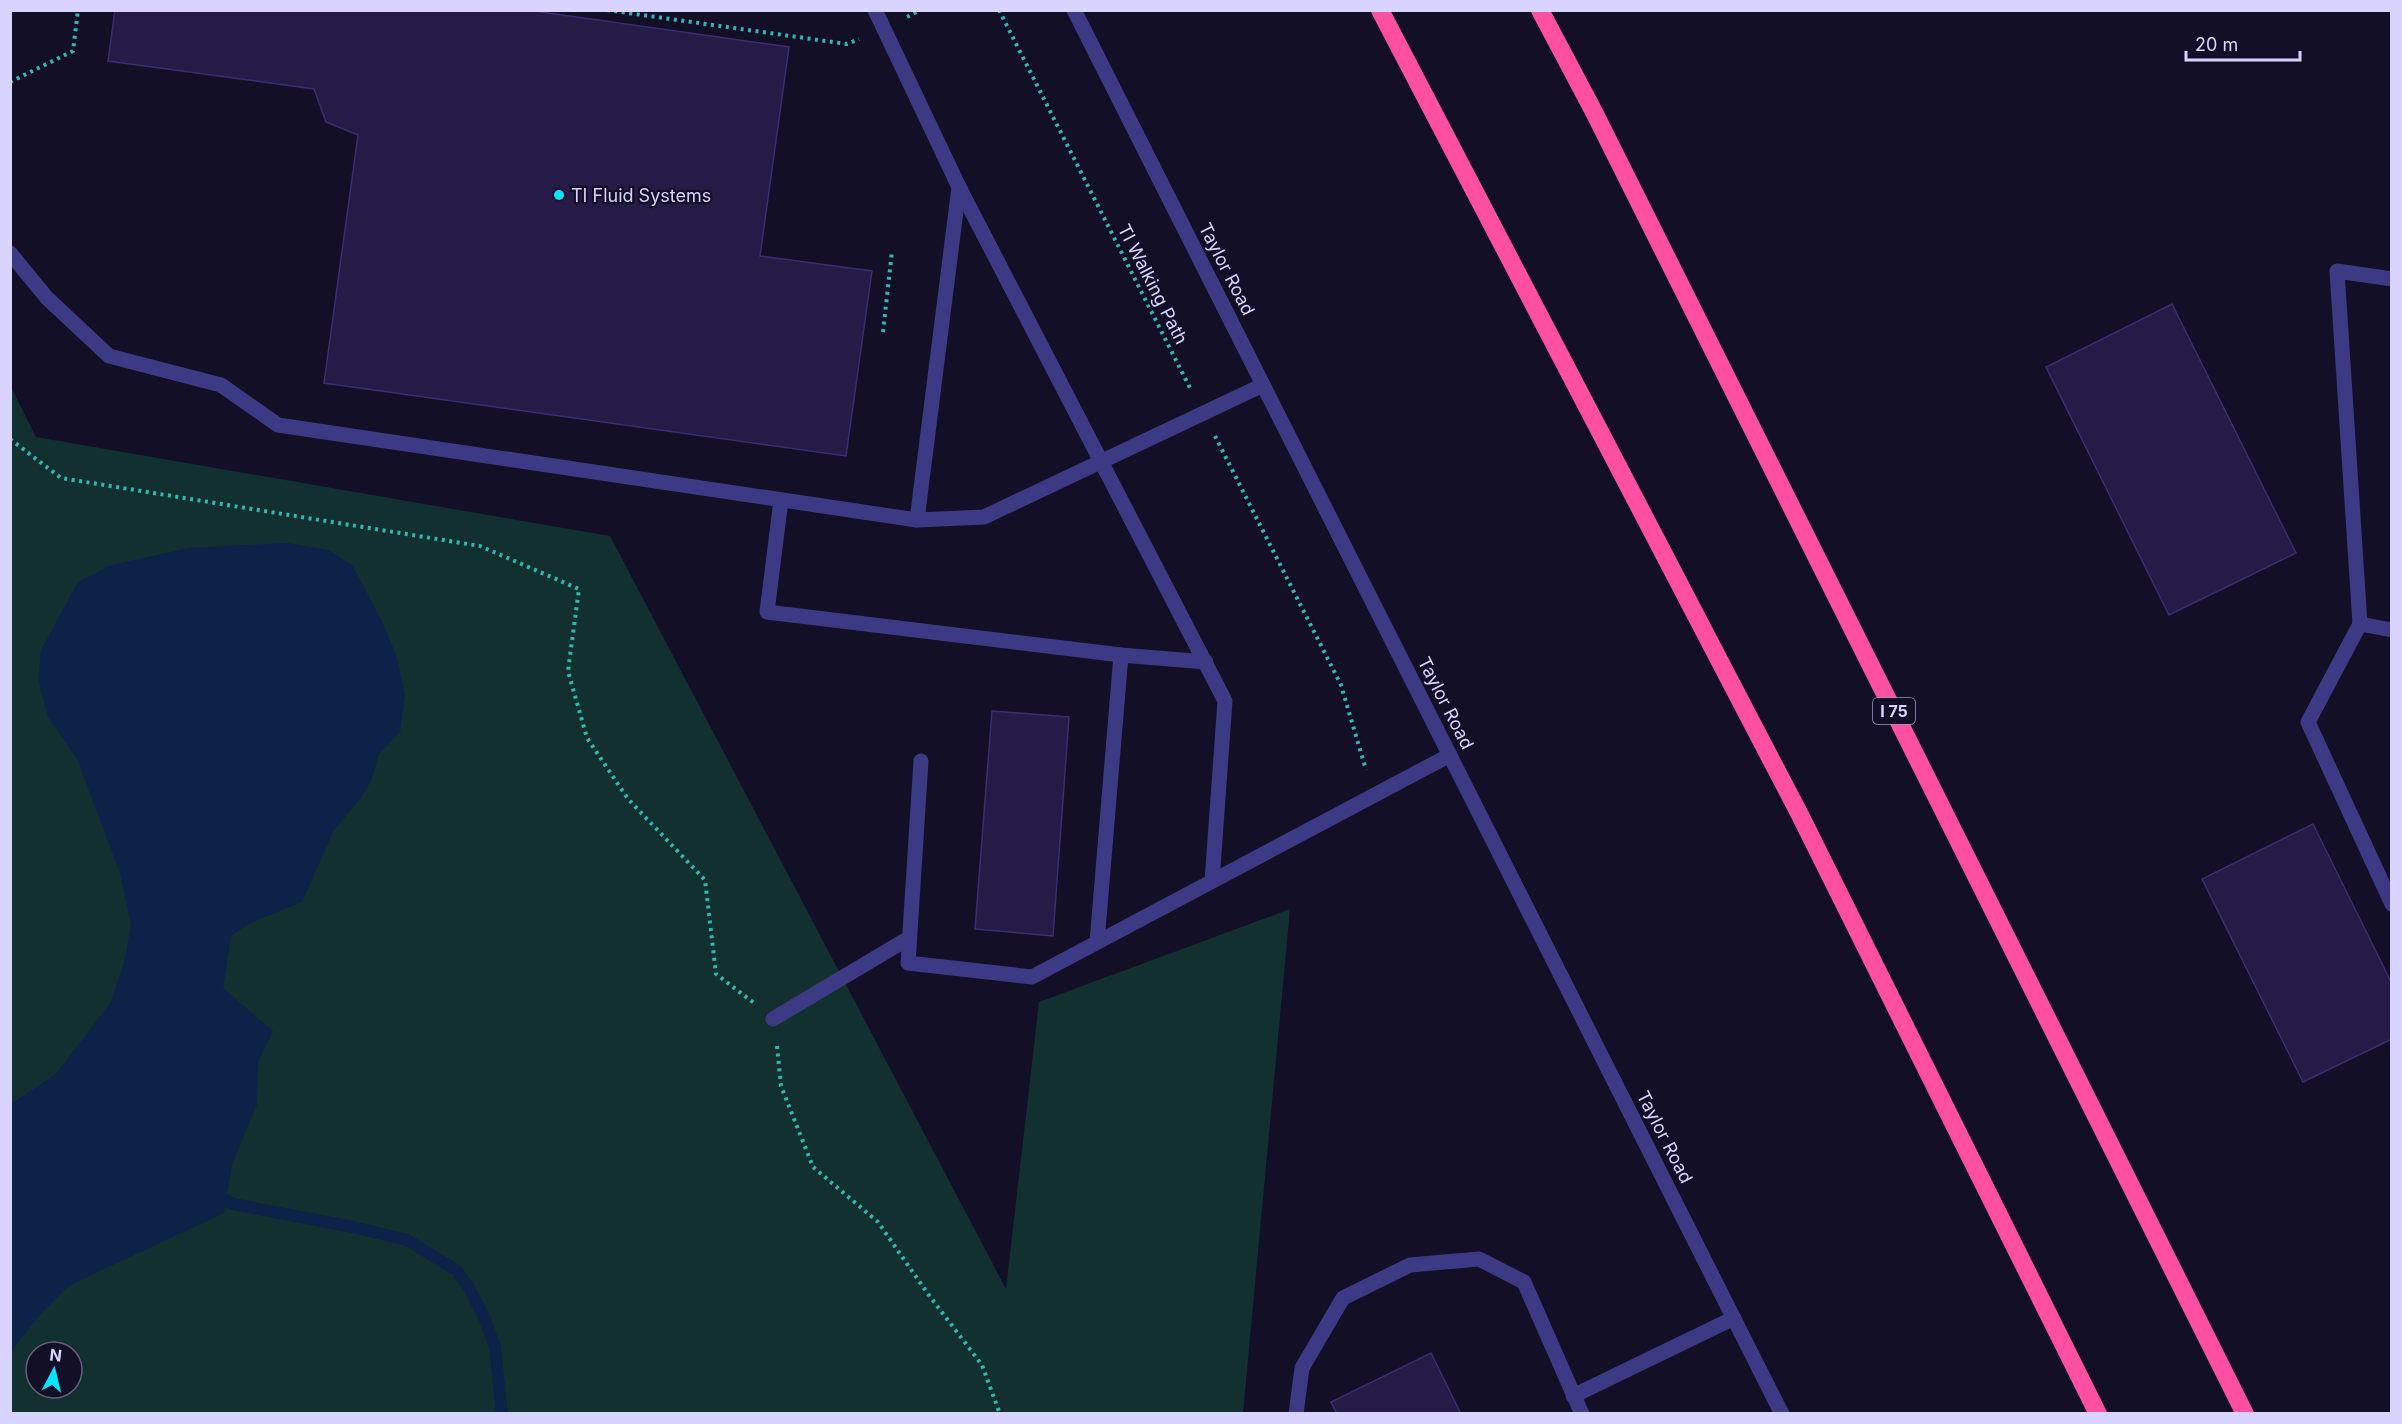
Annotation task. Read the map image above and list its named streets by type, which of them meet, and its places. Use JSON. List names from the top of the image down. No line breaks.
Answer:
{"streets":{"highway":["I 75"],"street":["Taylor Road"],"path":["TI Walking Path"]},"places":["TI Fluid Systems"],"scale_bar":"20 m","north":"top"}
